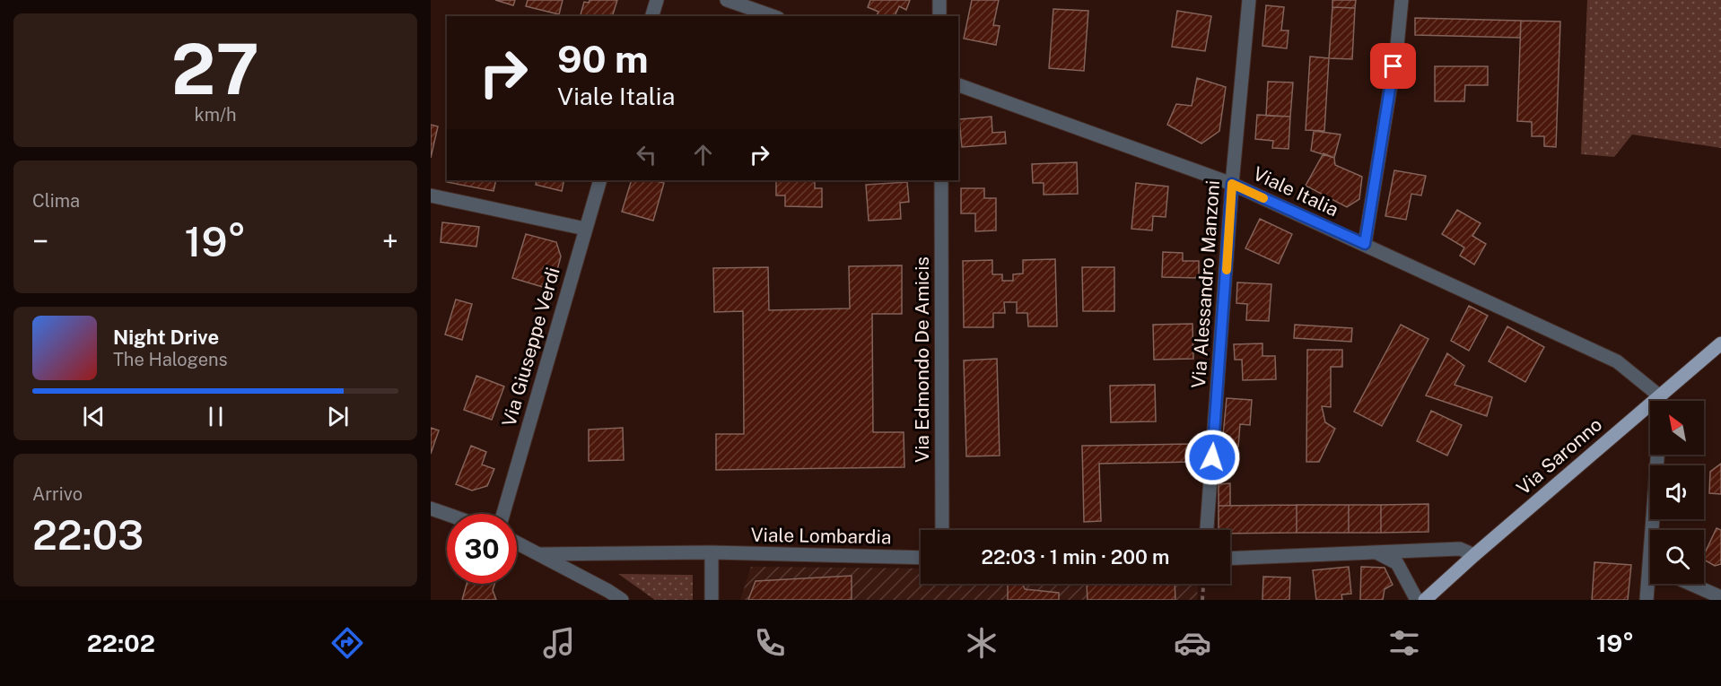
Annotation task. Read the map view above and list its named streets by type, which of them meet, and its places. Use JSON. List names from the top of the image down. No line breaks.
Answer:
{"streets":{"main road":["Via Saronno"],"street":["Viale Italia","Via Alessandro Manzoni","Via Giuseppe Verdi","Via Edmondo De Amicis","Viale Lombardia"]},"crossings":[["Viale Italia","Via Alessandro Manzoni"],["Viale Italia","Via Saronno"]],"north":"top left","page":{"tile":[["27","km/h"],"Clima",["Arrivo","22:03"]],"turn":["90 m","Viale Italia"],"heat":["−","19°","+"],"song":["Night Drive","The Halogens"],"limit":"30","trip":"22:03 · 1 min · 200 m","tabs":["22:02","19°"]}}
